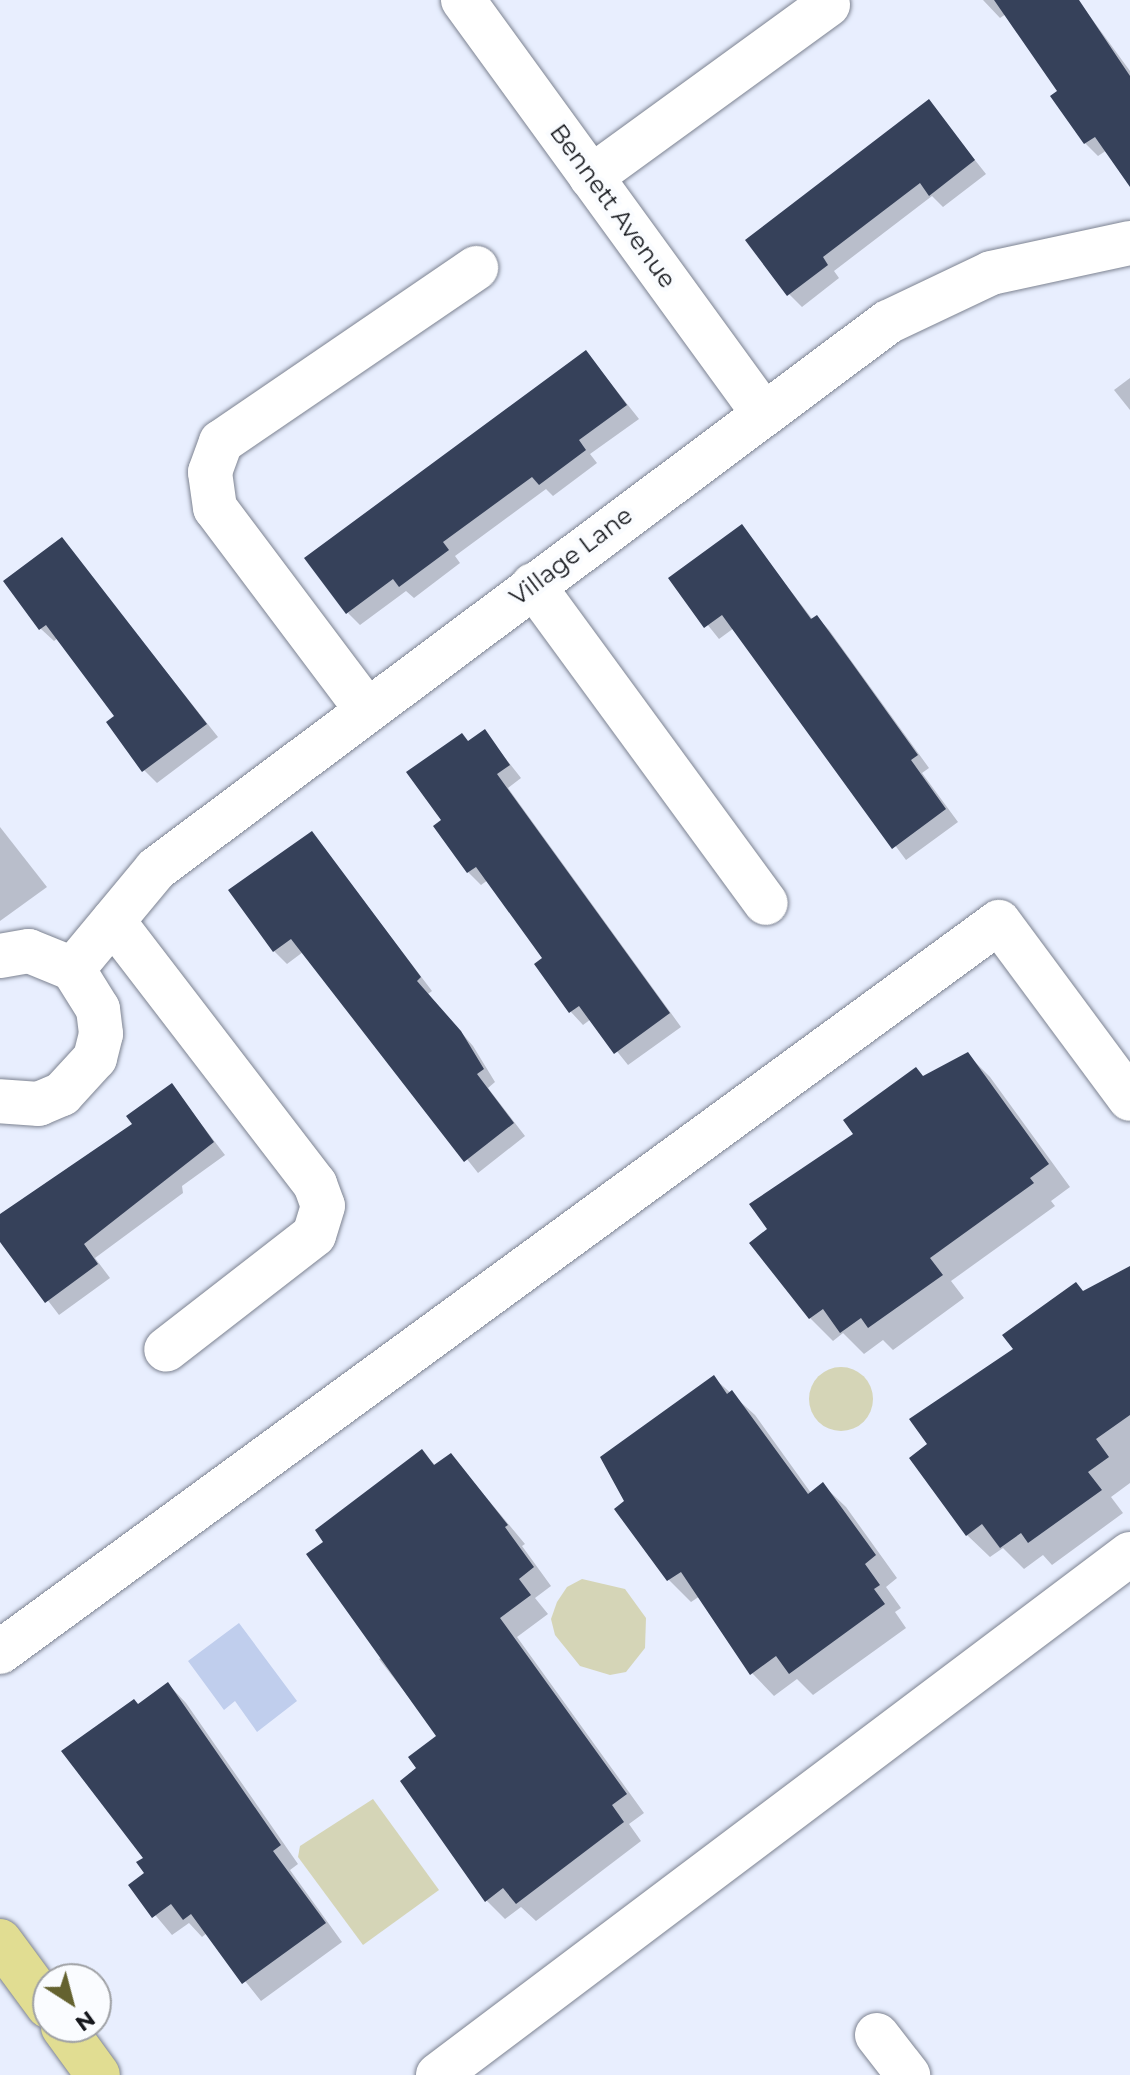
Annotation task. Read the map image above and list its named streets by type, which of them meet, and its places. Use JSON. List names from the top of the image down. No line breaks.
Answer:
{"streets":{"street":["Bennett Avenue","Village Lane"]},"crossings":[["Bennett Avenue","Village Lane"]],"north":"bottom right"}
